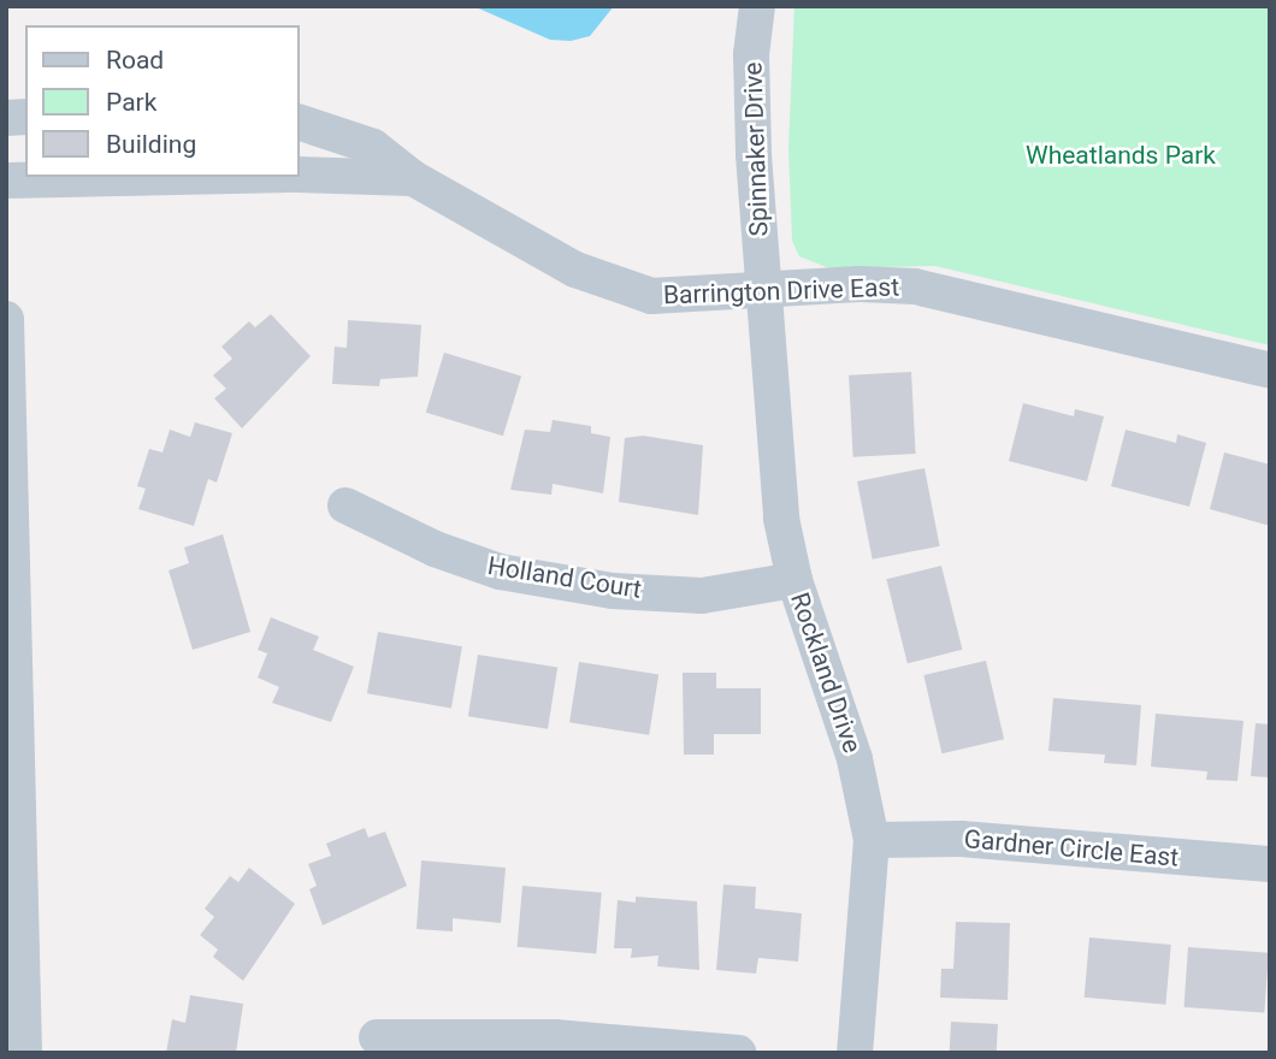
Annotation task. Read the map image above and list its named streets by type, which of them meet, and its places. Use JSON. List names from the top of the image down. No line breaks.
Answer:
{"streets":{"street":["Spinnaker Drive","Barrington Drive East","Holland Court","Rockland Drive","Gardner Circle East"]},"crossings":[["Spinnaker Drive","Barrington Drive East"],["Spinnaker Drive","Rockland Drive"],["Barrington Drive East","Rockland Drive"],["Holland Court","Rockland Drive"],["Rockland Drive","Gardner Circle East"]],"parks":["Wheatlands Park"],"legend":["Road","Park","Building"]}
